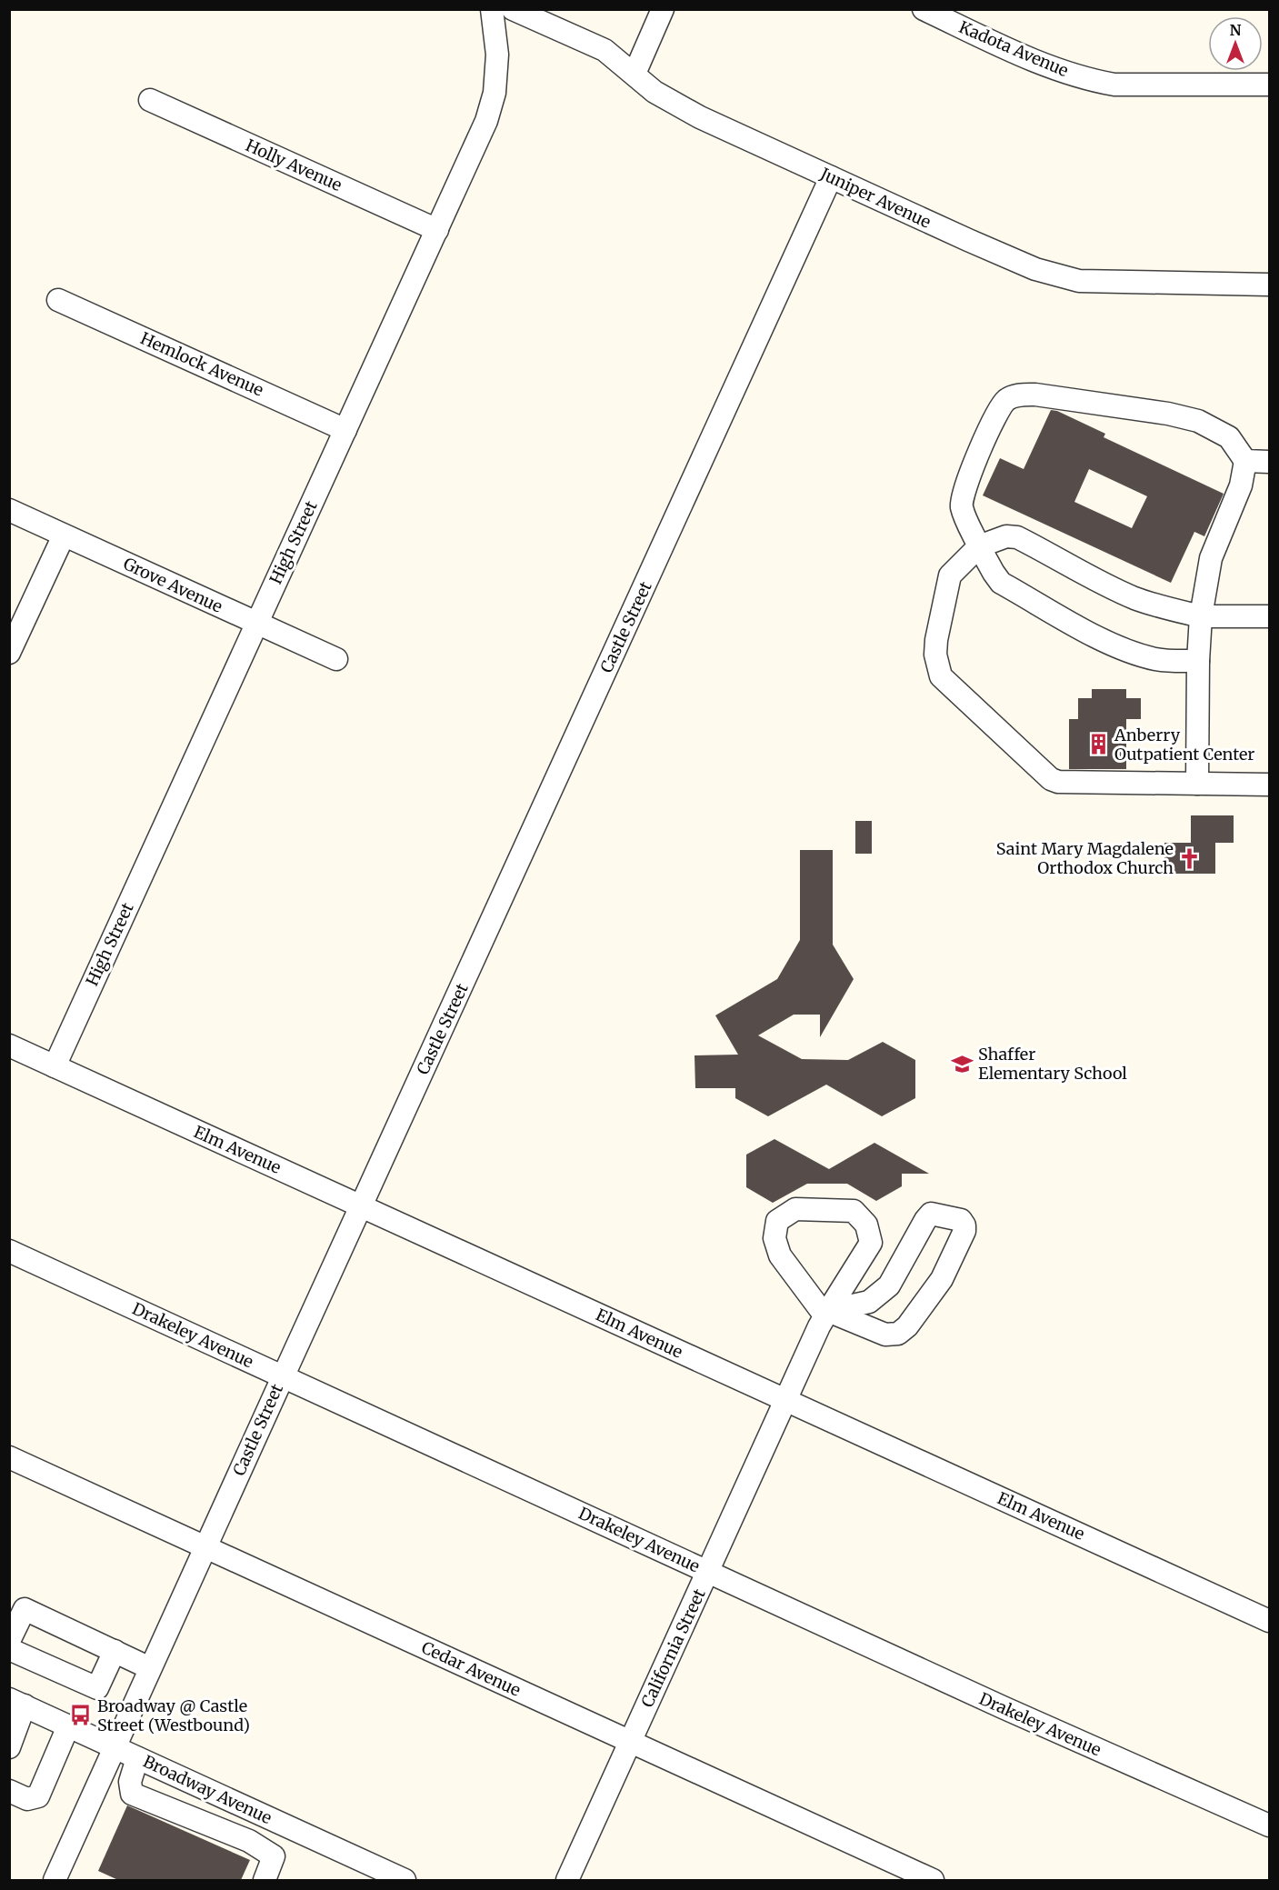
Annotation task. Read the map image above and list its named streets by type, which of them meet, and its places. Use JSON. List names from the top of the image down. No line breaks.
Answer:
{"streets":{"street":["Kadota Avenue","Holly Avenue","Juniper Avenue","Hemlock Avenue","High Street","Grove Avenue","Castle Street","Elm Avenue","Drakeley Avenue","California Street","Cedar Avenue","Broadway Avenue"]},"crossings":[["Holly Avenue","High Street"],["Juniper Avenue","Castle Street"],["Hemlock Avenue","High Street"],["High Street","Grove Avenue"],["High Street","Elm Avenue"],["Castle Street","Elm Avenue"],["Castle Street","Drakeley Avenue"],["Castle Street","Cedar Avenue"],["Castle Street","Broadway Avenue"],["Elm Avenue","California Street"],["Drakeley Avenue","California Street"],["California Street","Cedar Avenue"]],"places":{"building":["Anberry Outpatient Center"],"church":["Saint Mary Magdalene Orthodox Church"],"school or university":["Shaffer Elementary School"],"bus stop":["Broadway @ Castle Street (Westbound)"]},"north":"top"}
